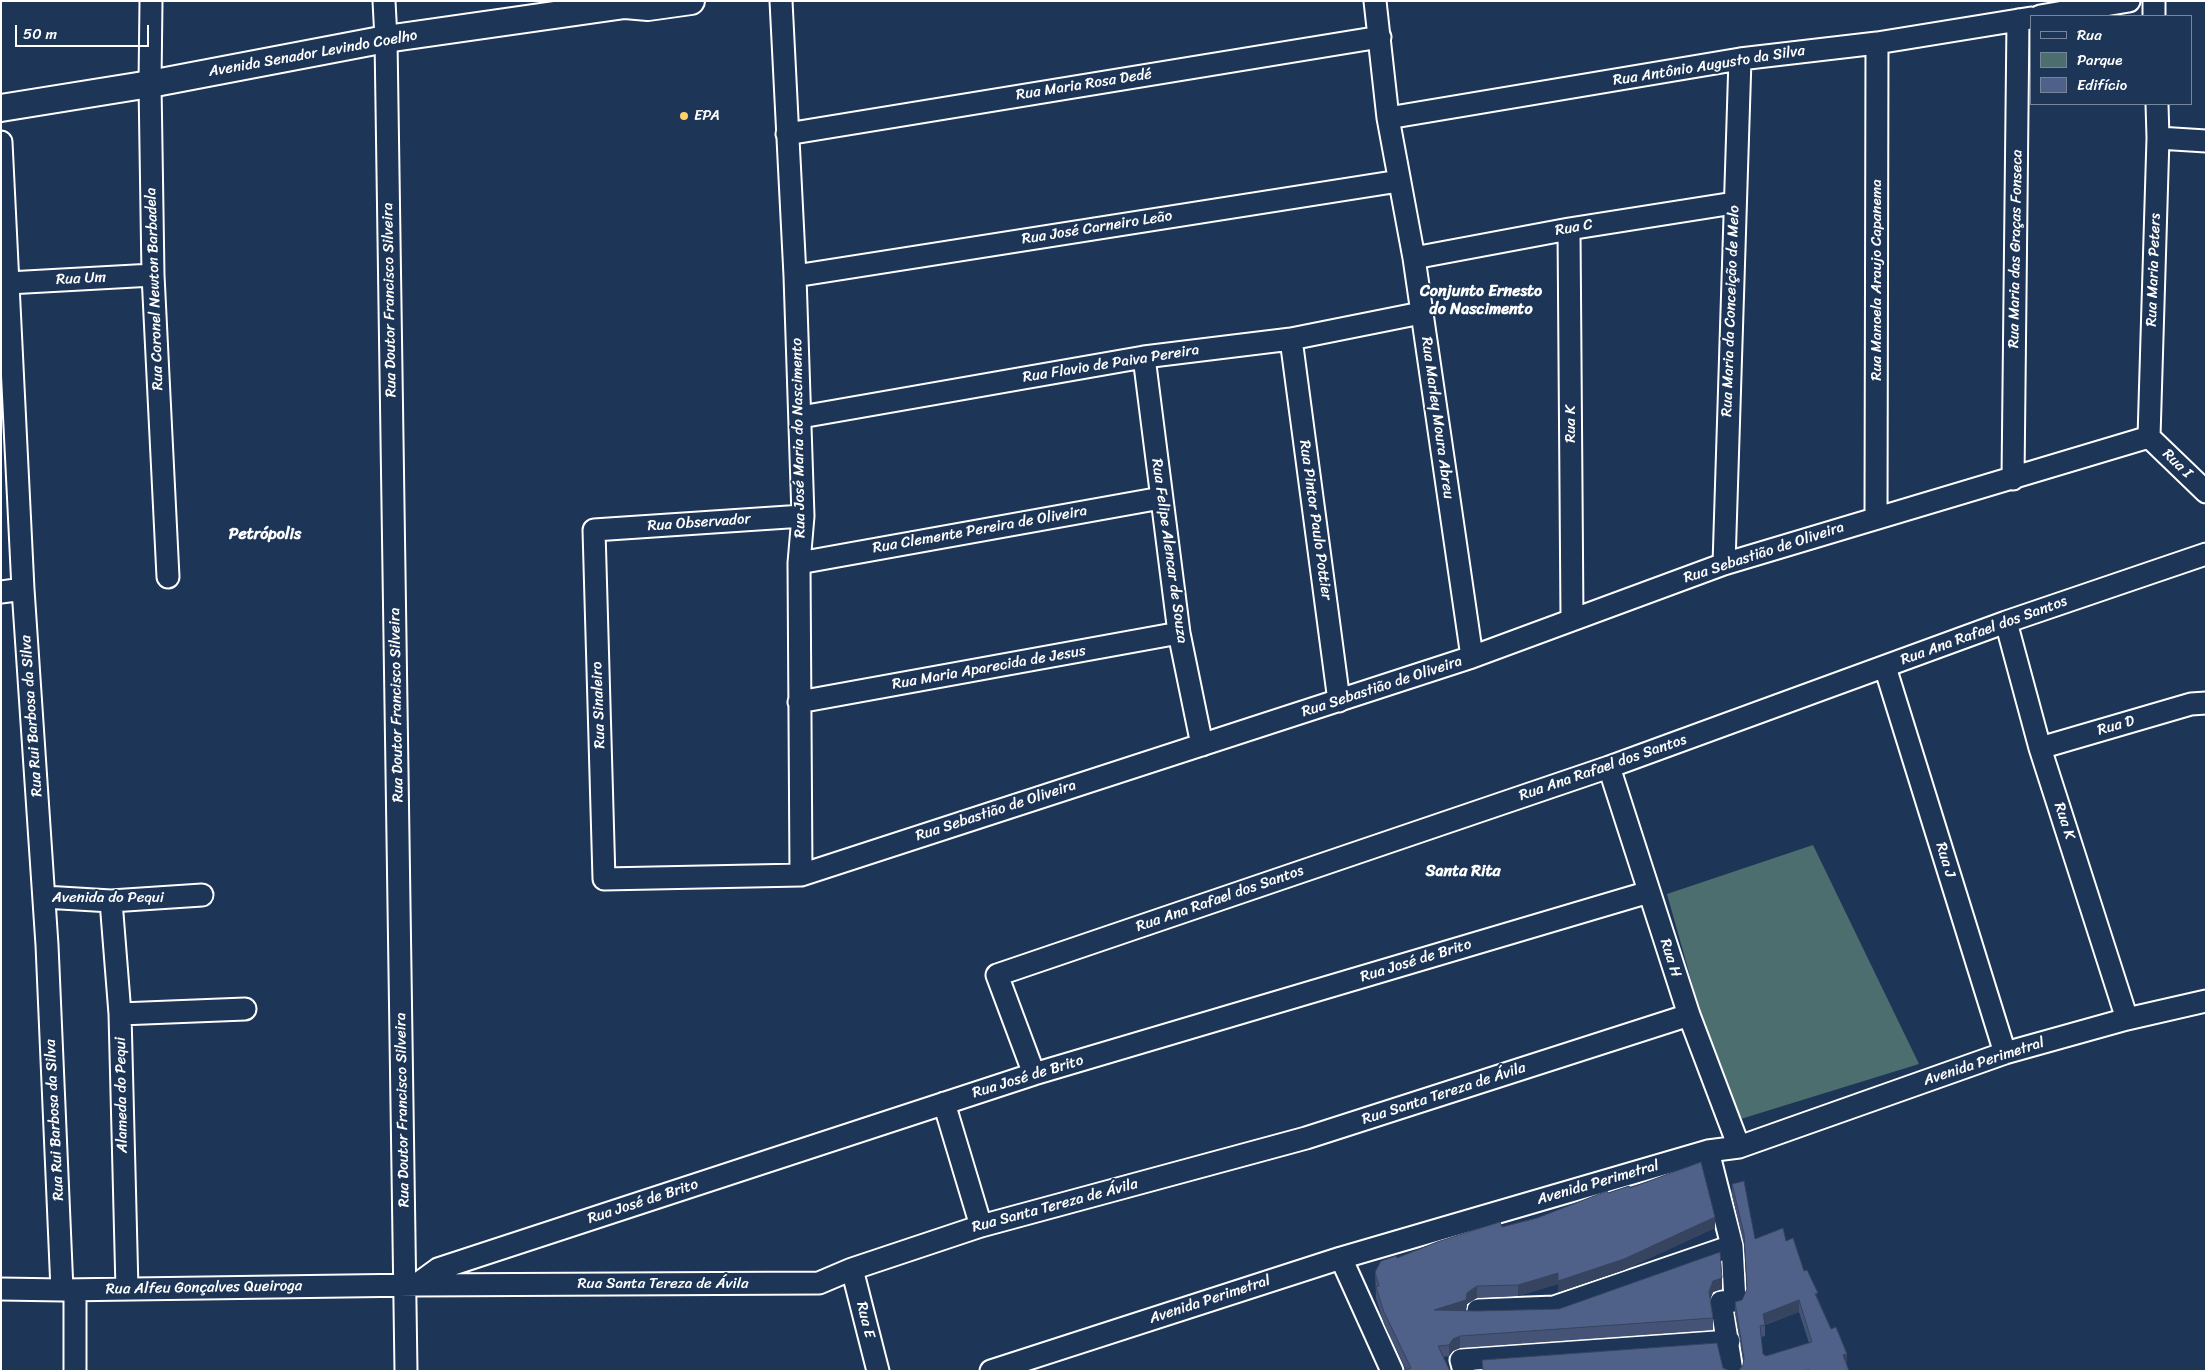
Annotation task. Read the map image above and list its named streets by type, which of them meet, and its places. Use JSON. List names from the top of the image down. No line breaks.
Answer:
{"streets":{"street":["Avenida Senador Levindo Coelho","Rua Antônio Augusto da Silva","Rua Maria Rosa Dedé","Rua José Carneiro Leão","Rua C","Rua Maria das Graças Fonseca","Rua Maria Peters","Rua Um","Rua Manoela Araujo Capanema","Rua Coronel Newton Barbadela","Rua Doutor Francisco Silveira","Rua Maria da Conceição de Melo","Rua Flavio de Paiva Pereira","Rua Marley Moura Abreu","Rua K","Rua José Maria do Nascimento","Rua I","Rua Pintor Paulo Pottier","Rua Observador","Rua Clemente Pereira de Oliveira","Rua Felipe Alencar de Souza","Rua Sebastião de Oliveira","Rua Ana Rafael dos Santos","Rua Maria Aparecida de Jesus","Rua Sinaleiro","Rua Rui Barbosa da Silva","Rua D","Rua J","Avenida do Pequi","Rua H","Rua José de Brito","Avenida Perimetral","Rua Santa Tereza de Ávila","Alameda do Pequi","Rua Alfeu Gonçalves Queiroga","Rua E"]},"crossings":[["Avenida Senador Levindo Coelho","Rua Coronel Newton Barbadela"],["Avenida Senador Levindo Coelho","Rua Doutor Francisco Silveira"],["Rua Antônio Augusto da Silva","Rua Maria das Graças Fonseca"],["Rua Antônio Augusto da Silva","Rua Manoela Araujo Capanema"],["Rua Antônio Augusto da Silva","Rua Maria da Conceição de Melo"],["Rua Antônio Augusto da Silva","Rua Marley Moura Abreu"],["Rua Maria Rosa Dedé","Rua Marley Moura Abreu"],["Rua Maria Rosa Dedé","Rua José Maria do Nascimento"],["Rua José Carneiro Leão","Rua Marley Moura Abreu"],["Rua José Carneiro Leão","Rua José Maria do Nascimento"],["Rua C","Rua Maria da Conceição de Melo"],["Rua C","Rua Marley Moura Abreu"],["Rua C","Rua K"],["Rua Maria das Graças Fonseca","Rua Sebastião de Oliveira"],["Rua Maria Peters","Rua I"],["Rua Maria Peters","Rua Sebastião de Oliveira"],["Rua Um","Rua Coronel Newton Barbadela"],["Rua Um","Rua Rui Barbosa da Silva"],["Rua Manoela Araujo Capanema","Rua Sebastião de Oliveira"],["Rua Doutor Francisco Silveira","Rua José de Brito"],["Rua Doutor Francisco Silveira","Rua Santa Tereza de Ávila"],["Rua Doutor Francisco Silveira","Rua Alfeu Gonçalves Queiroga"],["Rua Maria da Conceição de Melo","Rua Sebastião de Oliveira"],["Rua Flavio de Paiva Pereira","Rua Marley Moura Abreu"],["Rua Flavio de Paiva Pereira","Rua José Maria do Nascimento"],["Rua Flavio de Paiva Pereira","Rua Pintor Paulo Pottier"],["Rua Flavio de Paiva Pereira","Rua Felipe Alencar de Souza"],["Rua Marley Moura Abreu","Rua Sebastião de Oliveira"],["Rua K","Rua Sebastião de Oliveira"],["Rua K","Rua Ana Rafael dos Santos"],["Rua K","Rua D"],["Rua K","Avenida Perimetral"],["Rua José Maria do Nascimento","Rua Observador"],["Rua José Maria do Nascimento","Rua Clemente Pereira de Oliveira"],["Rua José Maria do Nascimento","Rua Sebastião de Oliveira"],["Rua José Maria do Nascimento","Rua Maria Aparecida de Jesus"],["Rua I","Rua Sebastião de Oliveira"],["Rua Pintor Paulo Pottier","Rua Sebastião de Oliveira"],["Rua Observador","Rua Sinaleiro"],["Rua Clemente Pereira de Oliveira","Rua Felipe Alencar de Souza"],["Rua Felipe Alencar de Souza","Rua Sebastião de Oliveira"],["Rua Felipe Alencar de Souza","Rua Maria Aparecida de Jesus"],["Rua Sebastião de Oliveira","Rua Sinaleiro"],["Rua Ana Rafael dos Santos","Rua J"],["Rua Ana Rafael dos Santos","Rua H"],["Rua Ana Rafael dos Santos","Rua José de Brito"],["Rua Rui Barbosa da Silva","Avenida do Pequi"],["Rua Rui Barbosa da Silva","Rua Alfeu Gonçalves Queiroga"],["Rua J","Avenida Perimetral"],["Avenida do Pequi","Alameda do Pequi"],["Rua H","Rua José de Brito"],["Rua H","Avenida Perimetral"],["Rua H","Rua Santa Tereza de Ávila"],["Rua José de Brito","Rua Santa Tereza de Ávila"],["Rua José de Brito","Rua Alfeu Gonçalves Queiroga"],["Rua Santa Tereza de Ávila","Rua Alfeu Gonçalves Queiroga"],["Rua Santa Tereza de Ávila","Rua E"],["Alameda do Pequi","Rua Alfeu Gonçalves Queiroga"]],"districts":["Conjunto Ernesto do Nascimento","Petrópolis","Santa Rita"],"places":["EPA"],"legend":["Rua","Parque","Edifício"],"scale_bar":"50 m"}
